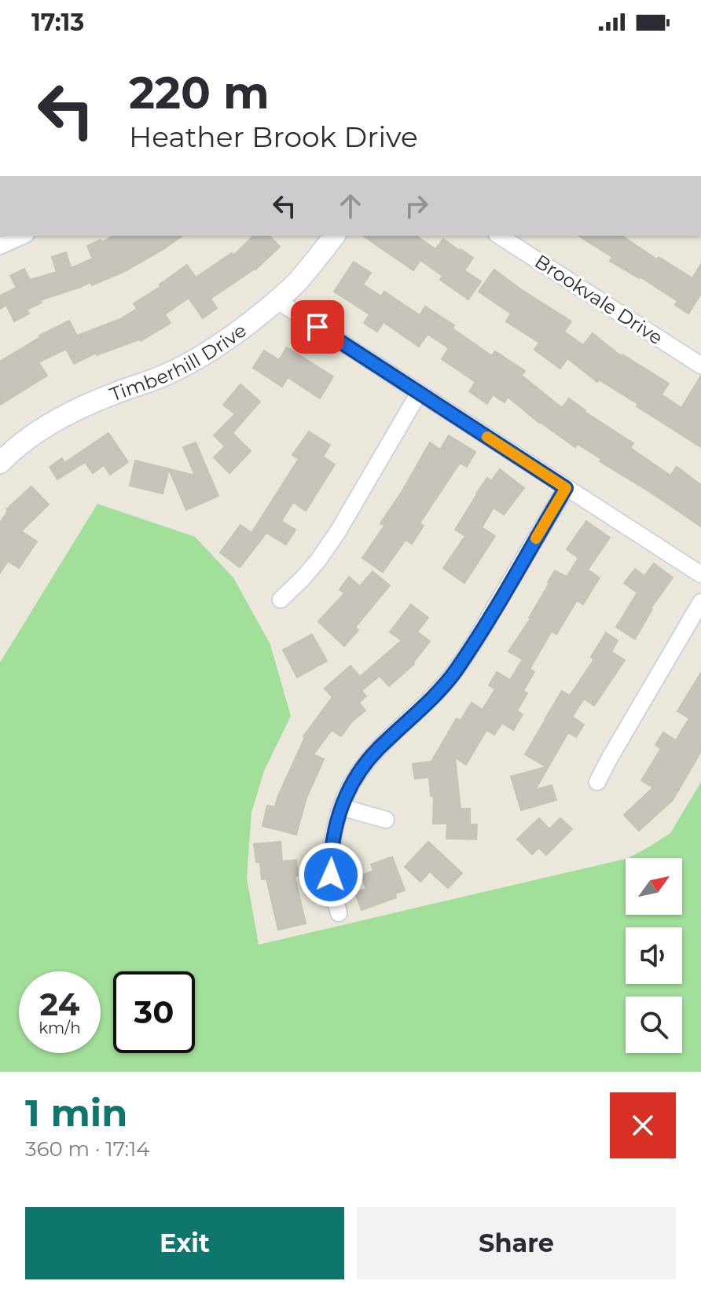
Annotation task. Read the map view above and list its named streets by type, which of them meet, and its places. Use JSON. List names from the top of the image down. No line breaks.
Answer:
{"streets":{"street":["Brookvale Drive","Timberhill Drive"]},"north":"top right","page":{"status":"17:13","turn":["220 m","Heather Brook Drive"],"speed":"24 km/h","limit":"30","heading":["1 min","360 m · 17:14"],"buttons":["Exit","Share"]}}
